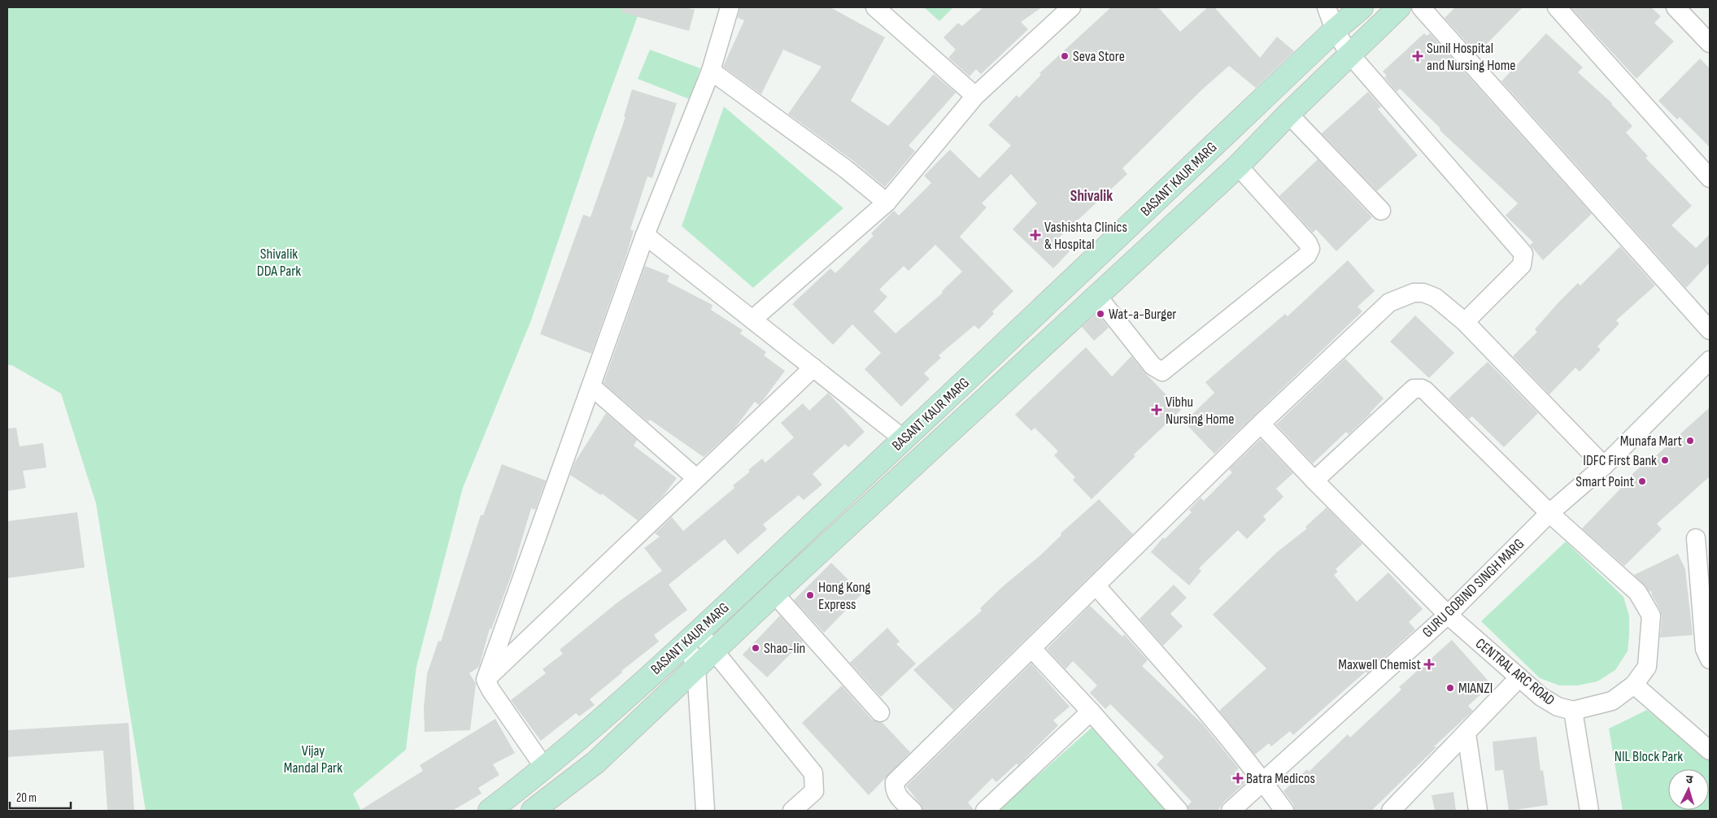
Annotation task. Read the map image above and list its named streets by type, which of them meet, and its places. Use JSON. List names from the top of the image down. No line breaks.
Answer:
{"streets":{"main road":["BASANT KAUR MARG"],"street":["GURU GOBIND SINGH MARG","CENTRAL ARC ROAD"]},"crossings":[["GURU GOBIND SINGH MARG","CENTRAL ARC ROAD"]],"districts":["Shivalik"],"parks":["Shivalik DDA Park","Vijay Mandal Park","NIL Block Park"],"places":{"other":["Seva Store","Wat-a-Burger","Munafa Mart","IDFC First Bank","Smart Point","Hong Kong Express","Shao-lin","MIANZI"],"health":["Sunil Hospital and Nursing Home","Vashishta Clinics & Hospital","Vibhu Nursing Home","Maxwell Chemist","Batra Medicos"]},"scale_bar":"20 m","north":"top"}
